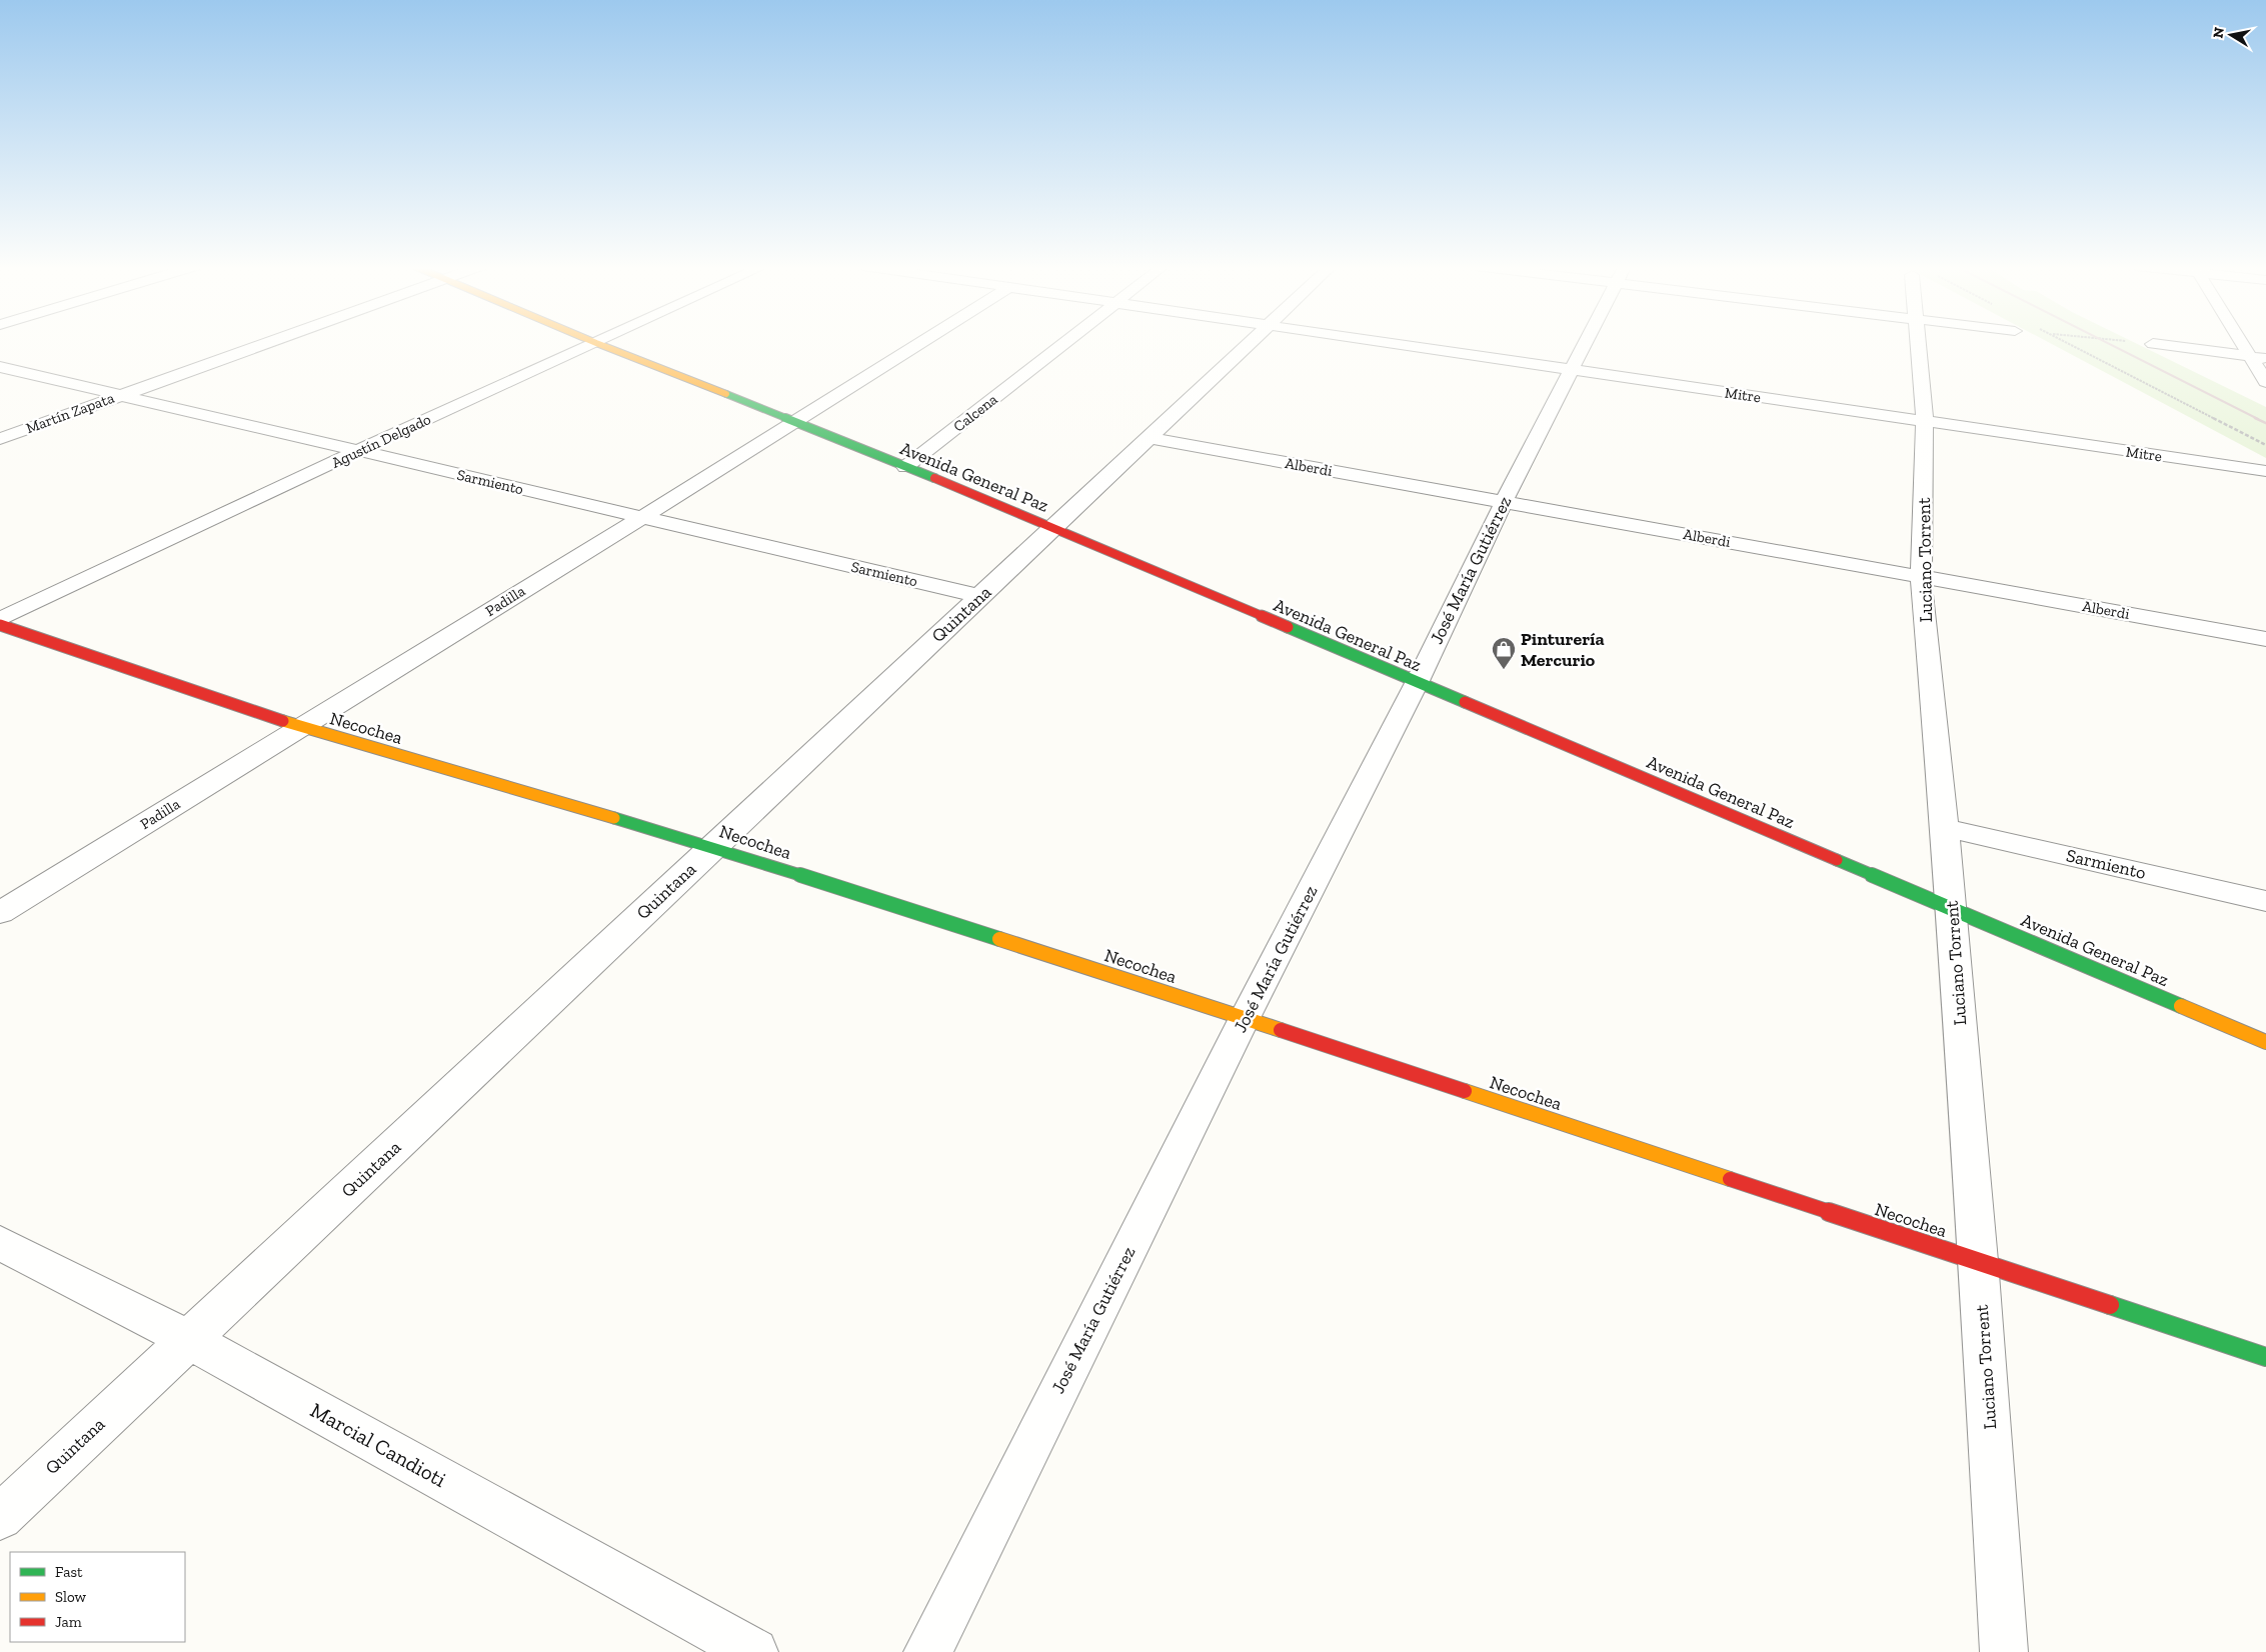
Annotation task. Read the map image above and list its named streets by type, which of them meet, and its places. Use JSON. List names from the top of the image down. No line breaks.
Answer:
{"streets":{"main road":["Avenida General Paz","Necochea"],"street":["Mitre","Martín Zapata","Calcena","Agustín Delgado","Alberdi","Sarmiento","Luciano Torrent","José María Gutiérrez","Padilla","Quintana","Marcial Candioti"]},"crossings":[["Mitre","Luciano Torrent"],["Mitre","José María Gutiérrez"],["Martín Zapata","Sarmiento"],["Calcena","Avenida General Paz"],["Agustín Delgado","Avenida General Paz"],["Agustín Delgado","Sarmiento"],["Alberdi","Luciano Torrent"],["Alberdi","José María Gutiérrez"],["Alberdi","Quintana"],["Avenida General Paz","Luciano Torrent"],["Avenida General Paz","José María Gutiérrez"],["Avenida General Paz","Padilla"],["Avenida General Paz","Quintana"],["Sarmiento","Luciano Torrent"],["Sarmiento","Padilla"],["Sarmiento","Quintana"],["Luciano Torrent","Necochea"],["José María Gutiérrez","Necochea"],["Padilla","Necochea"],["Quintana","Necochea"],["Quintana","Marcial Candioti"]],"places":{"shop":["Pinturería Mercurio"]},"legend":["Fast","Slow","Jam"],"north":"left"}
